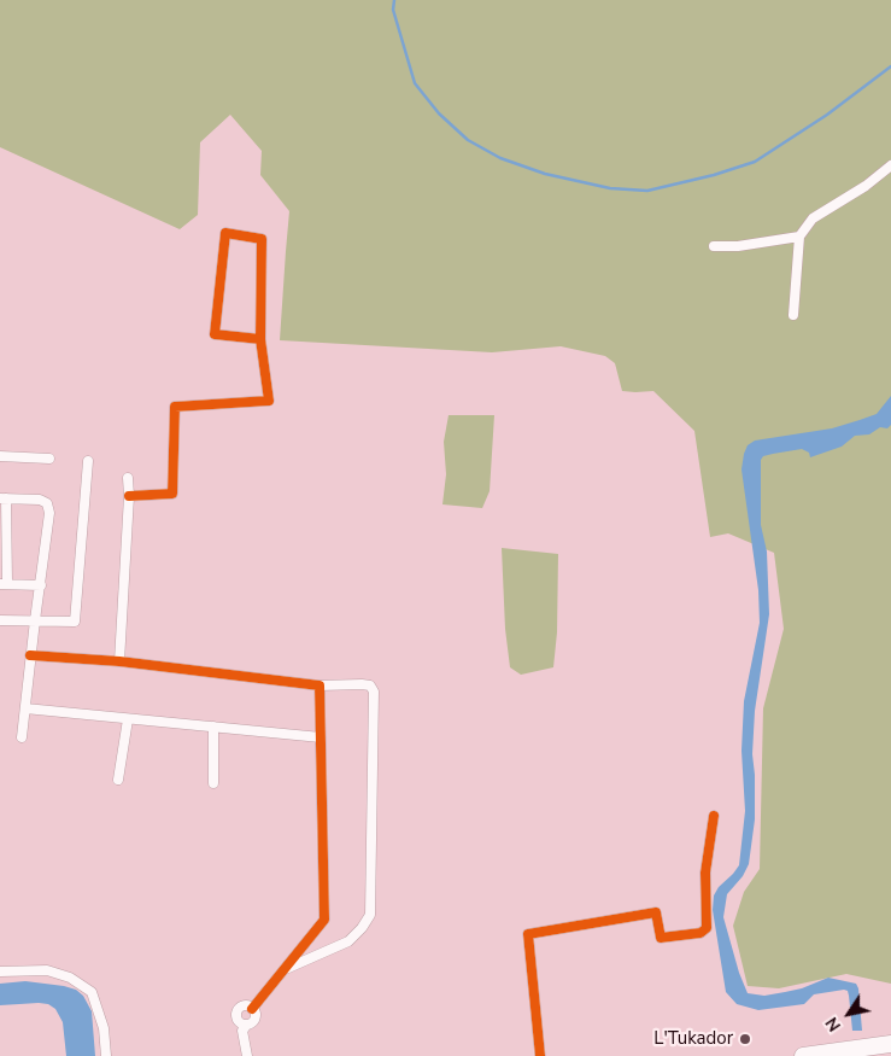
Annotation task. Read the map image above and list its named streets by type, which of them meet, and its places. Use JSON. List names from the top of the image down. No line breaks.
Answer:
{"places":["L'Tukador"],"north":"bottom left"}
